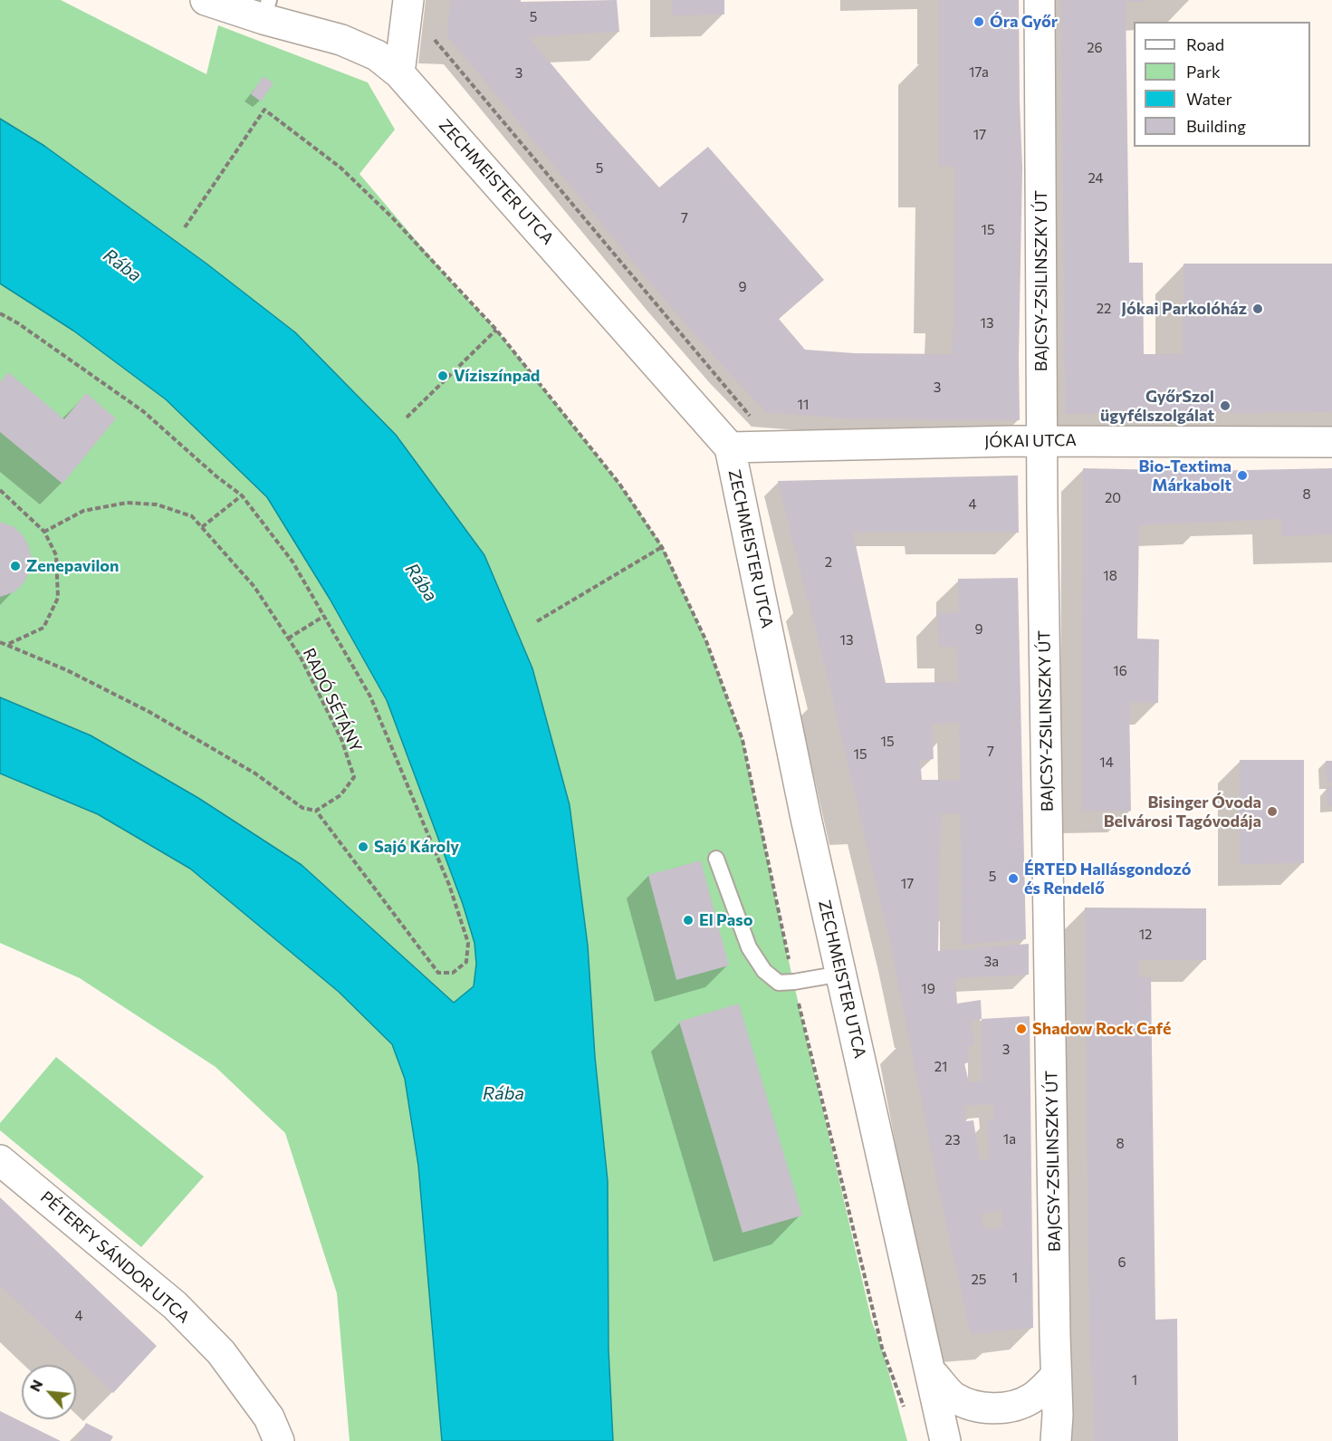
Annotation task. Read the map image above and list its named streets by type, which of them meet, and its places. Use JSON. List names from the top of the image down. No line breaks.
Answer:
{"streets":{"street":["ZECHMEISTER UTCA","BAJCSY-ZSILINSZKY ÚT","JÓKAI UTCA","PÉTERFY SÁNDOR UTCA"],"path":["RADÓ SÉTÁNY"]},"crossings":[["ZECHMEISTER UTCA","JÓKAI UTCA"],["BAJCSY-ZSILINSZKY ÚT","JÓKAI UTCA"]],"water":["Rába"],"places":["Óra Győr","Jókai Parkolóház","Víziszínpad","GyőrSzol ügyfélszolgálat","Bio-Textima Márkabolt","Zenepavilon","Bisinger Óvoda Belvárosi Tagóvodája","Sajó Károly","ÉRTED Hallásgondozó és Rendelő","El Paso","Shadow Rock Café"],"house_numbers":["5","26","17a","3","17","5","24","7","15","9","22","13","3","11","8","20","4","2","18","9","13","16","15","7","15","14","5","17","12","3a","19","3","21","1a","23","8","6","1","25","4","1"],"legend":["Road","Park","Water","Building"],"north":"top left"}
